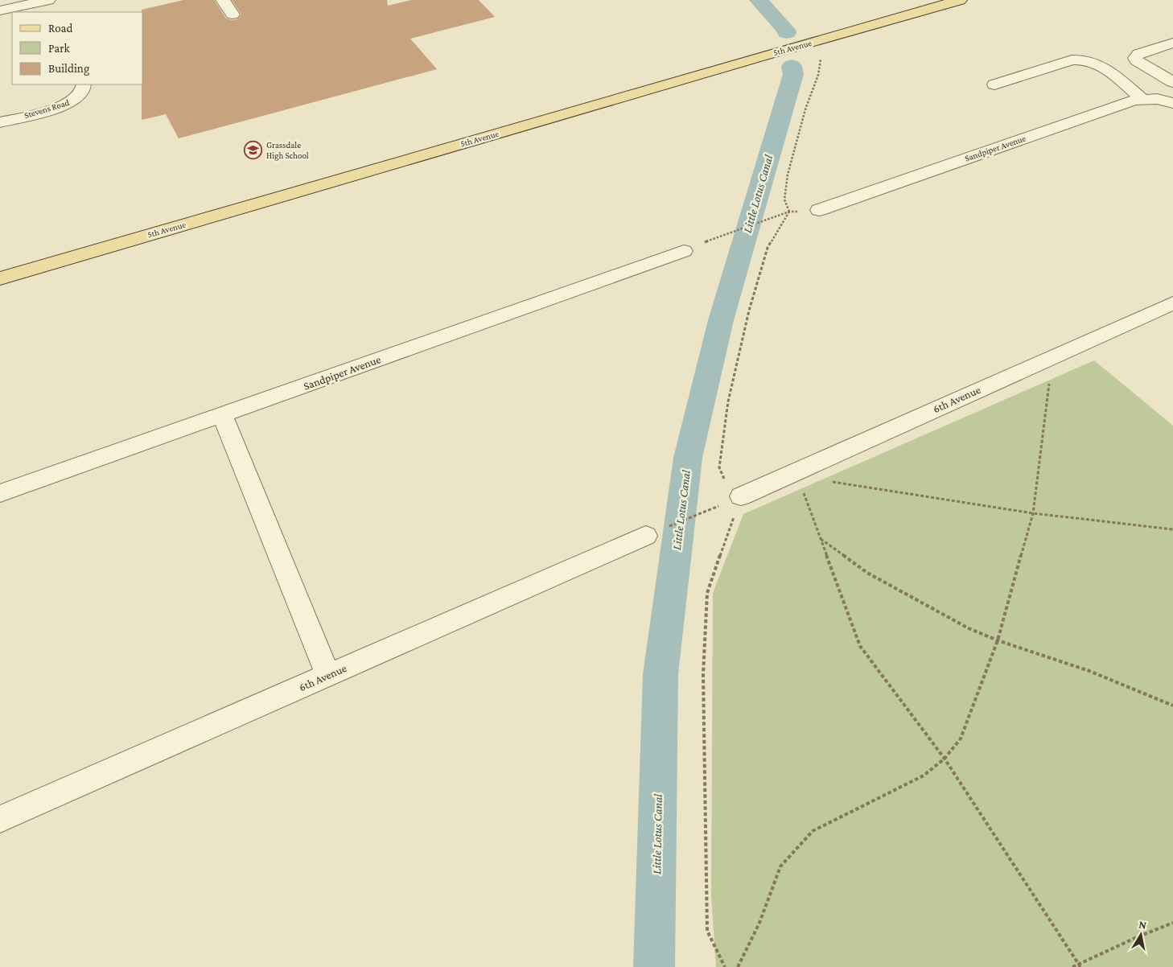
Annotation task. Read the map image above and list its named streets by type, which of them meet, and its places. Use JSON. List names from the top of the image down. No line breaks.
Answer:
{"streets":{"main road":["5th Avenue"],"street":["Stevens Road","Sandpiper Avenue","6th Avenue"]},"water":["Little Lotus Canal"],"places":{"school or university":["Grassdale High School"]},"legend":["Road","Park","Building"],"north":"top"}
